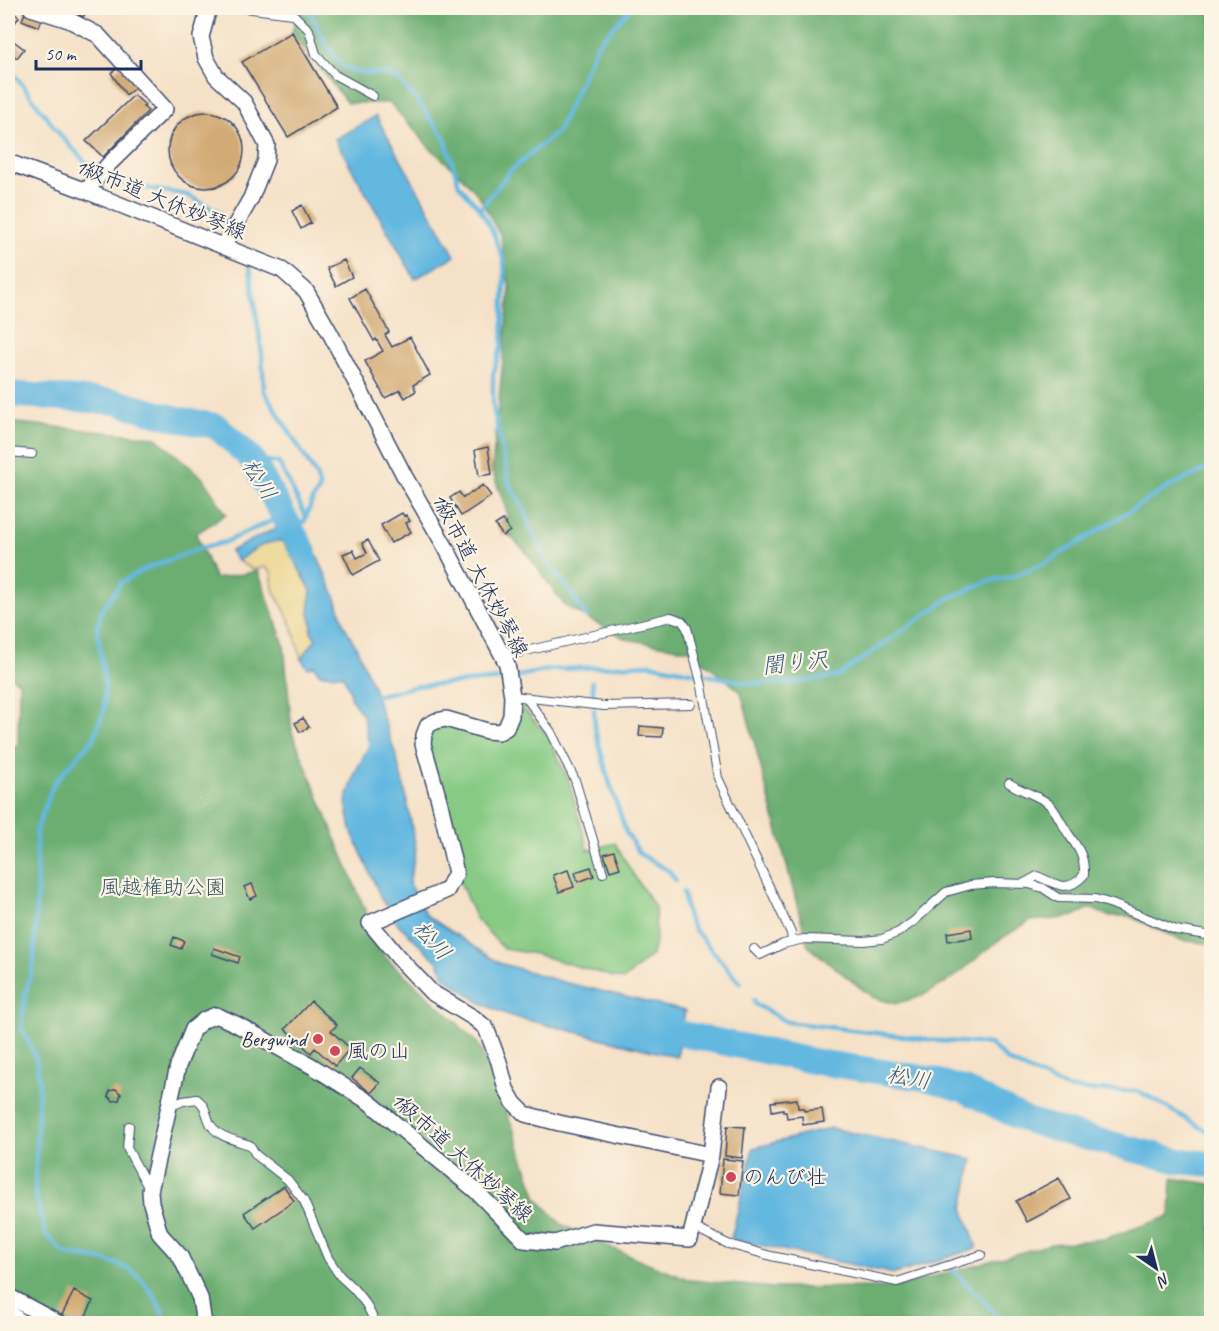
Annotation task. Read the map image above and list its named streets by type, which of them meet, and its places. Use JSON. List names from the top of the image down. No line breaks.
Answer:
{"streets":{"street":["1級市道 大休妙琴線"]},"water":["松川","闇り沢"],"parks":["風越権助公園"],"places":["Bergwind","風の山","のんび壮"],"scale_bar":"50 m","north":"bottom right"}
